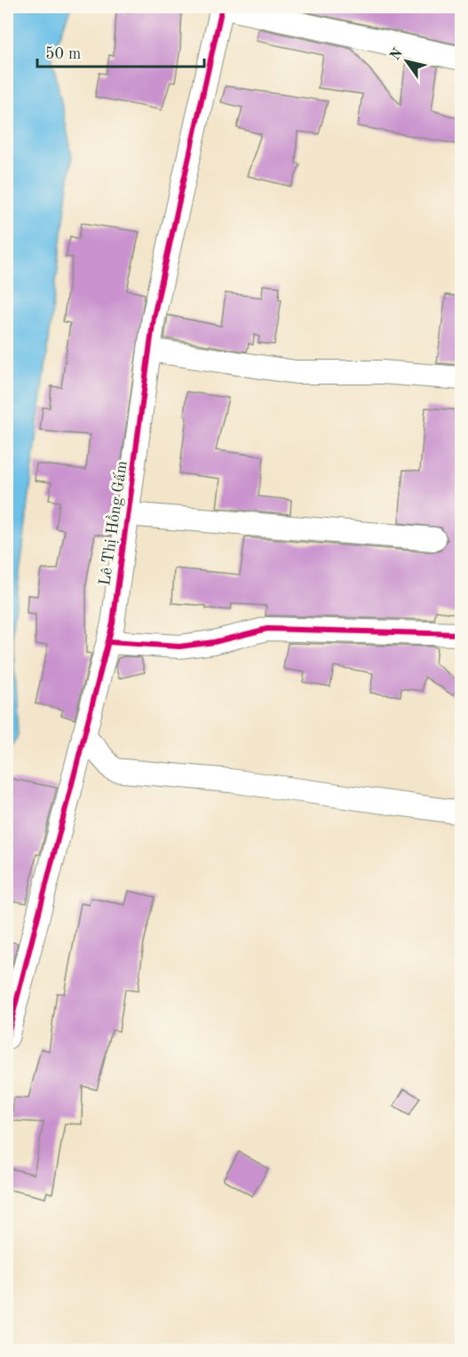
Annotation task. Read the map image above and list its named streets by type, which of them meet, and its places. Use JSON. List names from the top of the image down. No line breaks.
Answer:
{"streets":{"street":["Lê Thị Hồng Gấm"]},"scale_bar":"50 m","north":"top left"}
